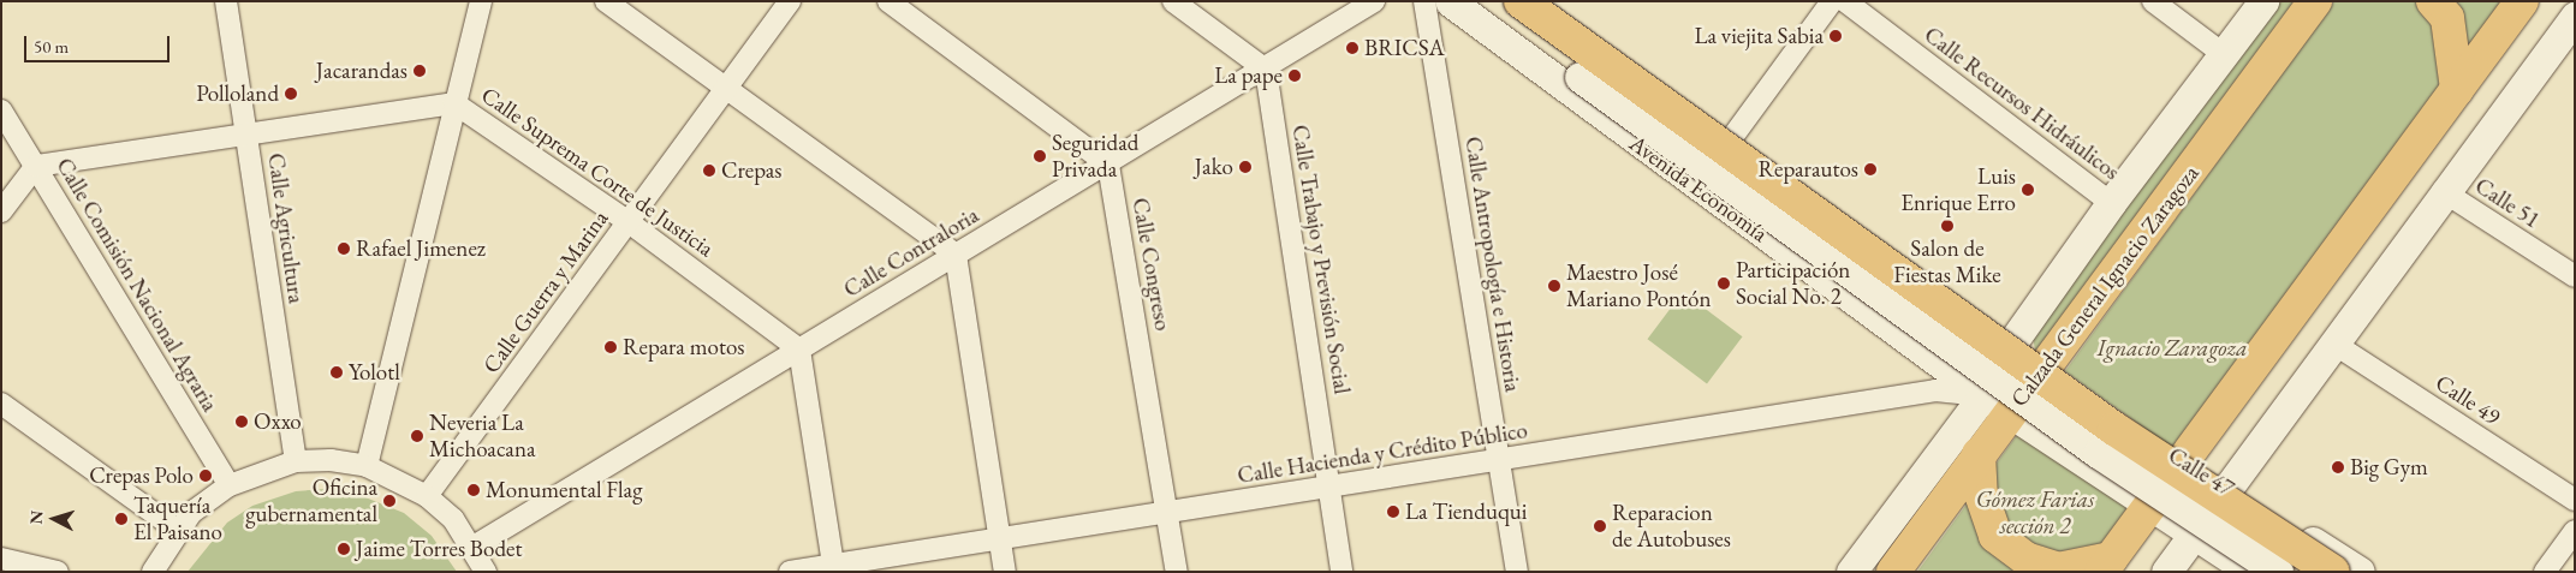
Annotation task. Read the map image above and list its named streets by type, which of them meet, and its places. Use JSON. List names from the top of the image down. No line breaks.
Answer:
{"streets":{"main road":["Avenida Economía","Calzada General Ignacio Zaragoza","Calle 47"],"street":["Calle Recursos Hidráulicos","Calle Suprema Corte de Justicia","Calle 51","Calle Agricultura","Calle Contraloria","Calle Trabajo y Previsión Social","Calle Congreso","Calle Antropología e Historia","Calle Comisión Nacional Agraria","Calle Guerra y Marina","Calle 49","Calle Hacienda y Crédito Público"]},"crossings":[["Calle Recursos Hidráulicos","Calzada General Ignacio Zaragoza"],["Calle Suprema Corte de Justicia","Calle Agricultura"],["Calle Suprema Corte de Justicia","Calle Contraloria"],["Calle Suprema Corte de Justicia","Calle Comisión Nacional Agraria"],["Calle Suprema Corte de Justicia","Calle Guerra y Marina"],["Avenida Economía","Calzada General Ignacio Zaragoza"],["Avenida Economía","Calle Hacienda y Crédito Público"],["Calle Contraloria","Calle Trabajo y Previsión Social"],["Calle Contraloria","Calle Congreso"],["Calle Trabajo y Previsión Social","Calle Hacienda y Crédito Público"],["Calle Congreso","Calle Hacienda y Crédito Público"],["Calle Antropología e Historia","Calle Hacienda y Crédito Público"],["Calzada General Ignacio Zaragoza","Calle Hacienda y Crédito Público"],["Calzada General Ignacio Zaragoza","Calle 47"]],"parks":["Ignacio Zaragoza","Gómez Farias sección 2"],"places":["La viejita Sabia","BRICSA","Jacarandas","La pape","Polloland","Seguridad Privada","Jako","Reparautos","Crepas","Luis Enrique Erro","Salon de Fiestas Mike","Rafael Jimenez","Participación Social No. 2","Maestro José Mariano Pontón","Repara motos","Yolotl","Oxxo","Neveria La Michoacana","Big Gym","Crepas Polo","Monumental Flag","Oficina gubernamental","La Tienduqui","Taquería El Paisano","Reparacion de Autobuses","Jaime Torres Bodet"],"scale_bar":"50 m","north":"left"}
